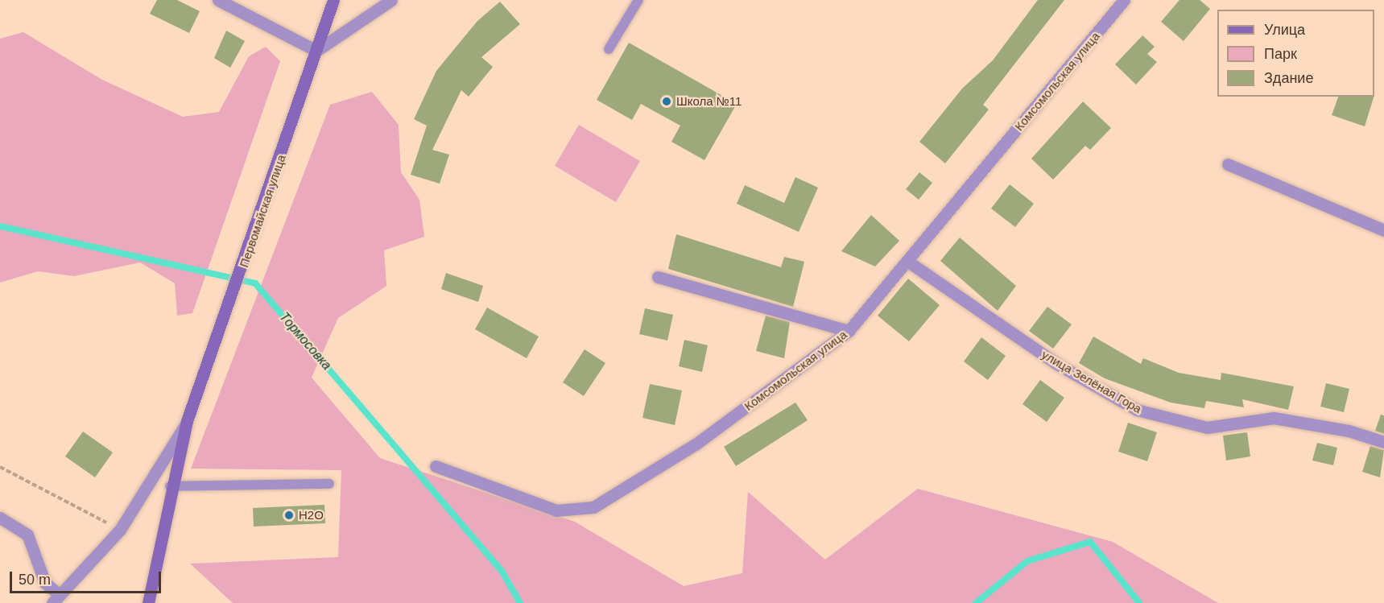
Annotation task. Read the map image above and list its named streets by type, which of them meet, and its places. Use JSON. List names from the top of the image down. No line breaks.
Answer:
{"streets":{"main road":["Первомайская улица"],"street":["Комсомольская улица","улица Зелёная Гора"]},"crossings":[["Комсомольская улица","улица Зелёная Гора"]],"water":["Тормосовка"],"places":["Школа №11","H2O"],"legend":["Улица","Парк","Здание"],"scale_bar":"50 m"}
